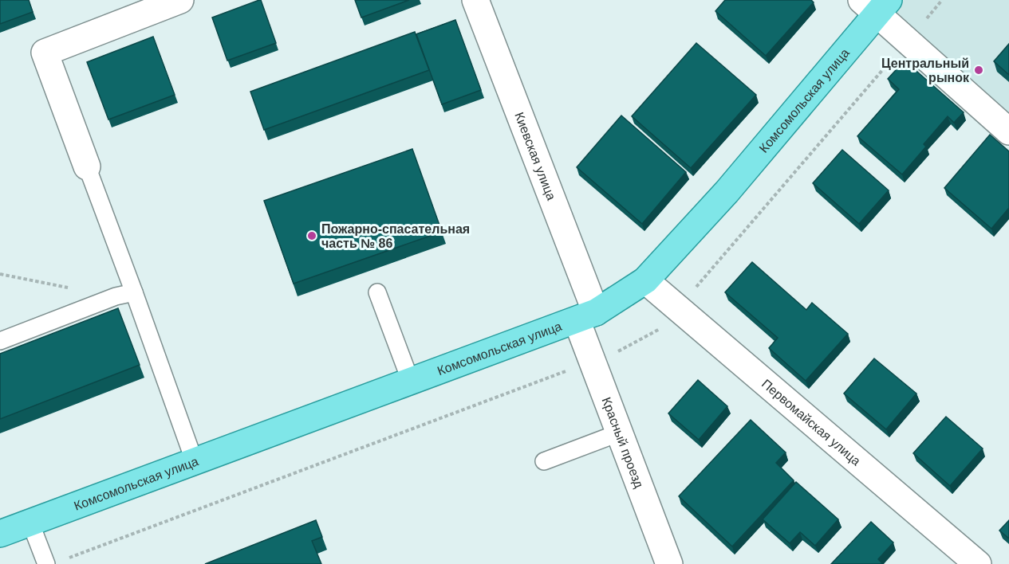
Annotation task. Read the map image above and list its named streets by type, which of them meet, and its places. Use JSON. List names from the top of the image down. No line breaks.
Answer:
{"streets":{"main road":["Комсомольская улица"],"street":["Киевская улица","Первомайская улица","Красный проезд"]},"crossings":[["Комсомольская улица","Киевская улица"],["Комсомольская улица","Первомайская улица"],["Комсомольская улица","Красный проезд"],["Киевская улица","Красный проезд"]],"places":["Центральный рынок","Пожарно-спасательная часть № 86"]}
